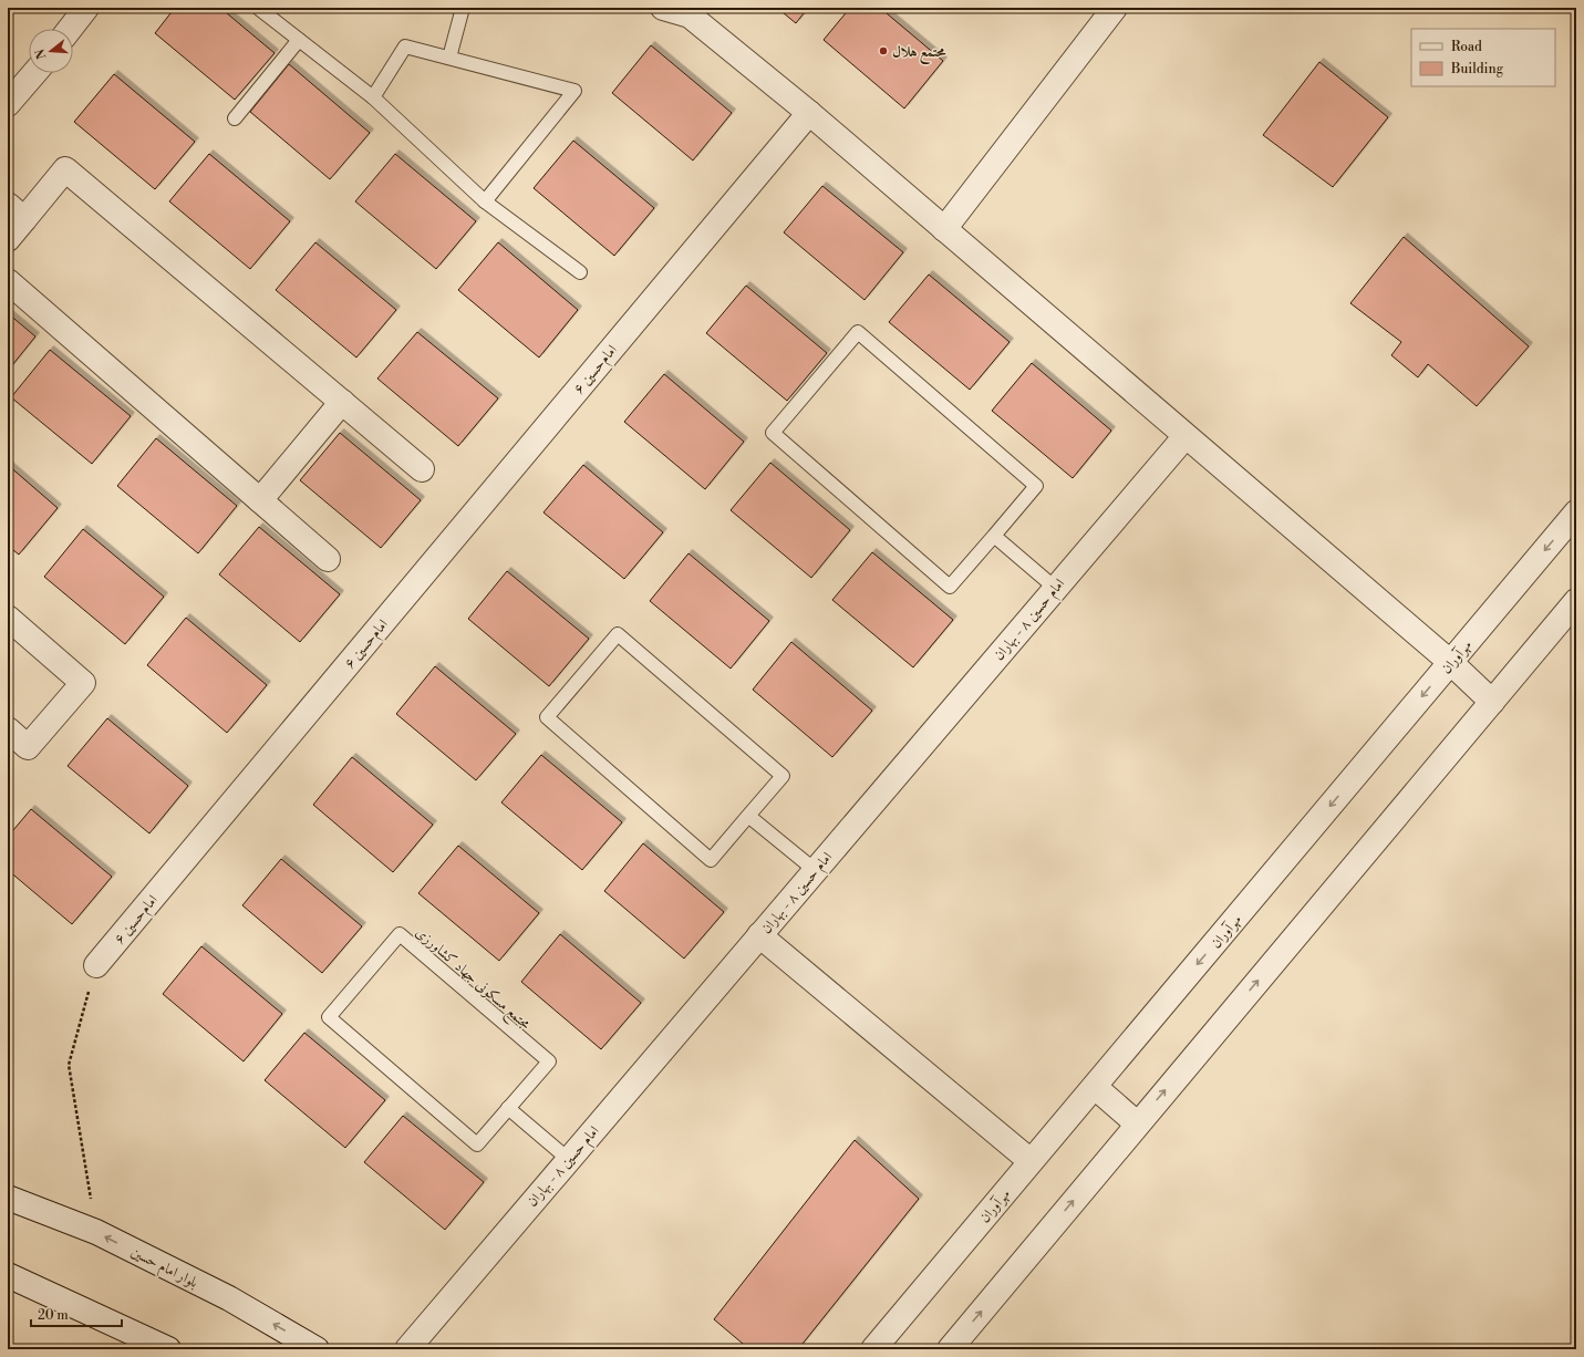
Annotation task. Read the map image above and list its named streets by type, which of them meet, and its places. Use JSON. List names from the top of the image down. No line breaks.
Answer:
{"streets":{"street":["امام‌حسین ۶","امام حسین ۸ - بهاران","مهرآوران","بلوار امام حسین"],"lane":["مجتمع مسکونی جهاد کشاورزی"]},"places":["محتمع هلال"],"legend":["Road","Building"],"scale_bar":"20 m","north":"left"}
